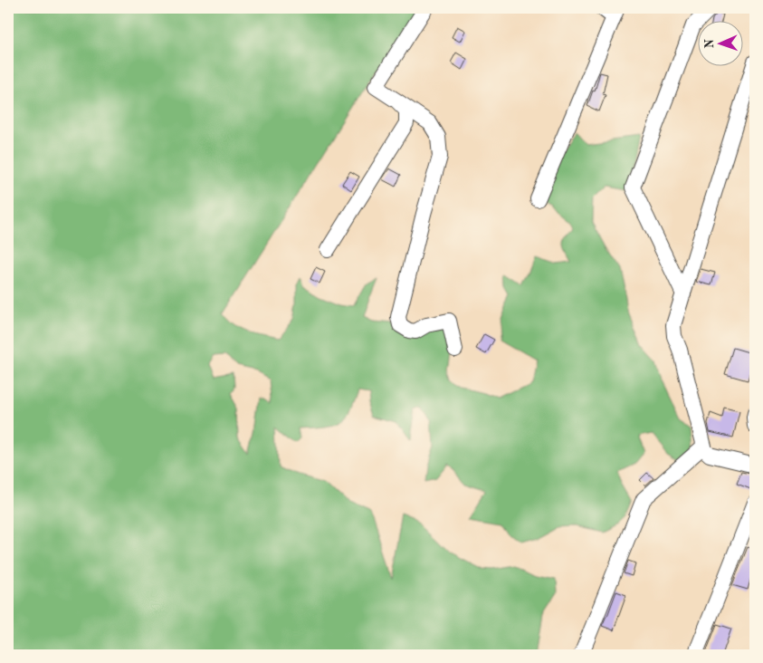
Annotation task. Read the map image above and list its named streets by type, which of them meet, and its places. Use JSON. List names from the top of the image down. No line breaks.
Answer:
{"north":"left"}
